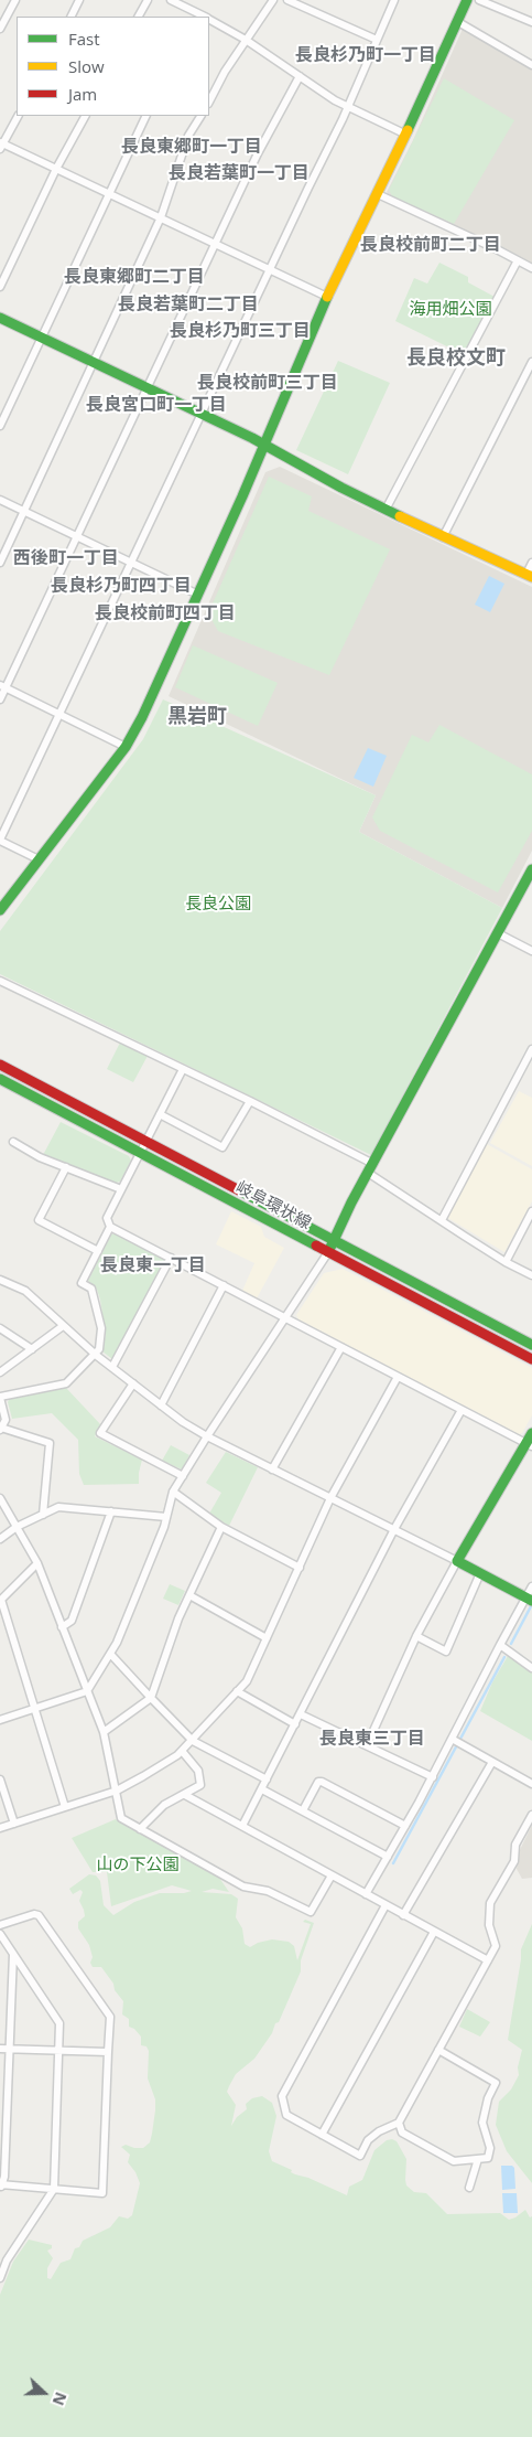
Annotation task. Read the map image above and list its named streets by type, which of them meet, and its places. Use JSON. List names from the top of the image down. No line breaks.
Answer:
{"streets":{"street":["岐阜環状線"]},"districts":["長良杉乃町一丁目","長良東郷町一丁目","長良若葉町一丁目","長良校前町二丁目","長良東郷町二丁目","長良若葉町二丁目","長良杉乃町三丁目","長良校文町","長良校前町三丁目","長良宮口町一丁目","西後町一丁目","長良杉乃町四丁目","長良校前町四丁目","黒岩町","長良東一丁目","長良東三丁目"],"parks":["海用畑公園","長良公園","山の下公園"],"legend":["Fast","Slow","Jam"],"north":"right"}
